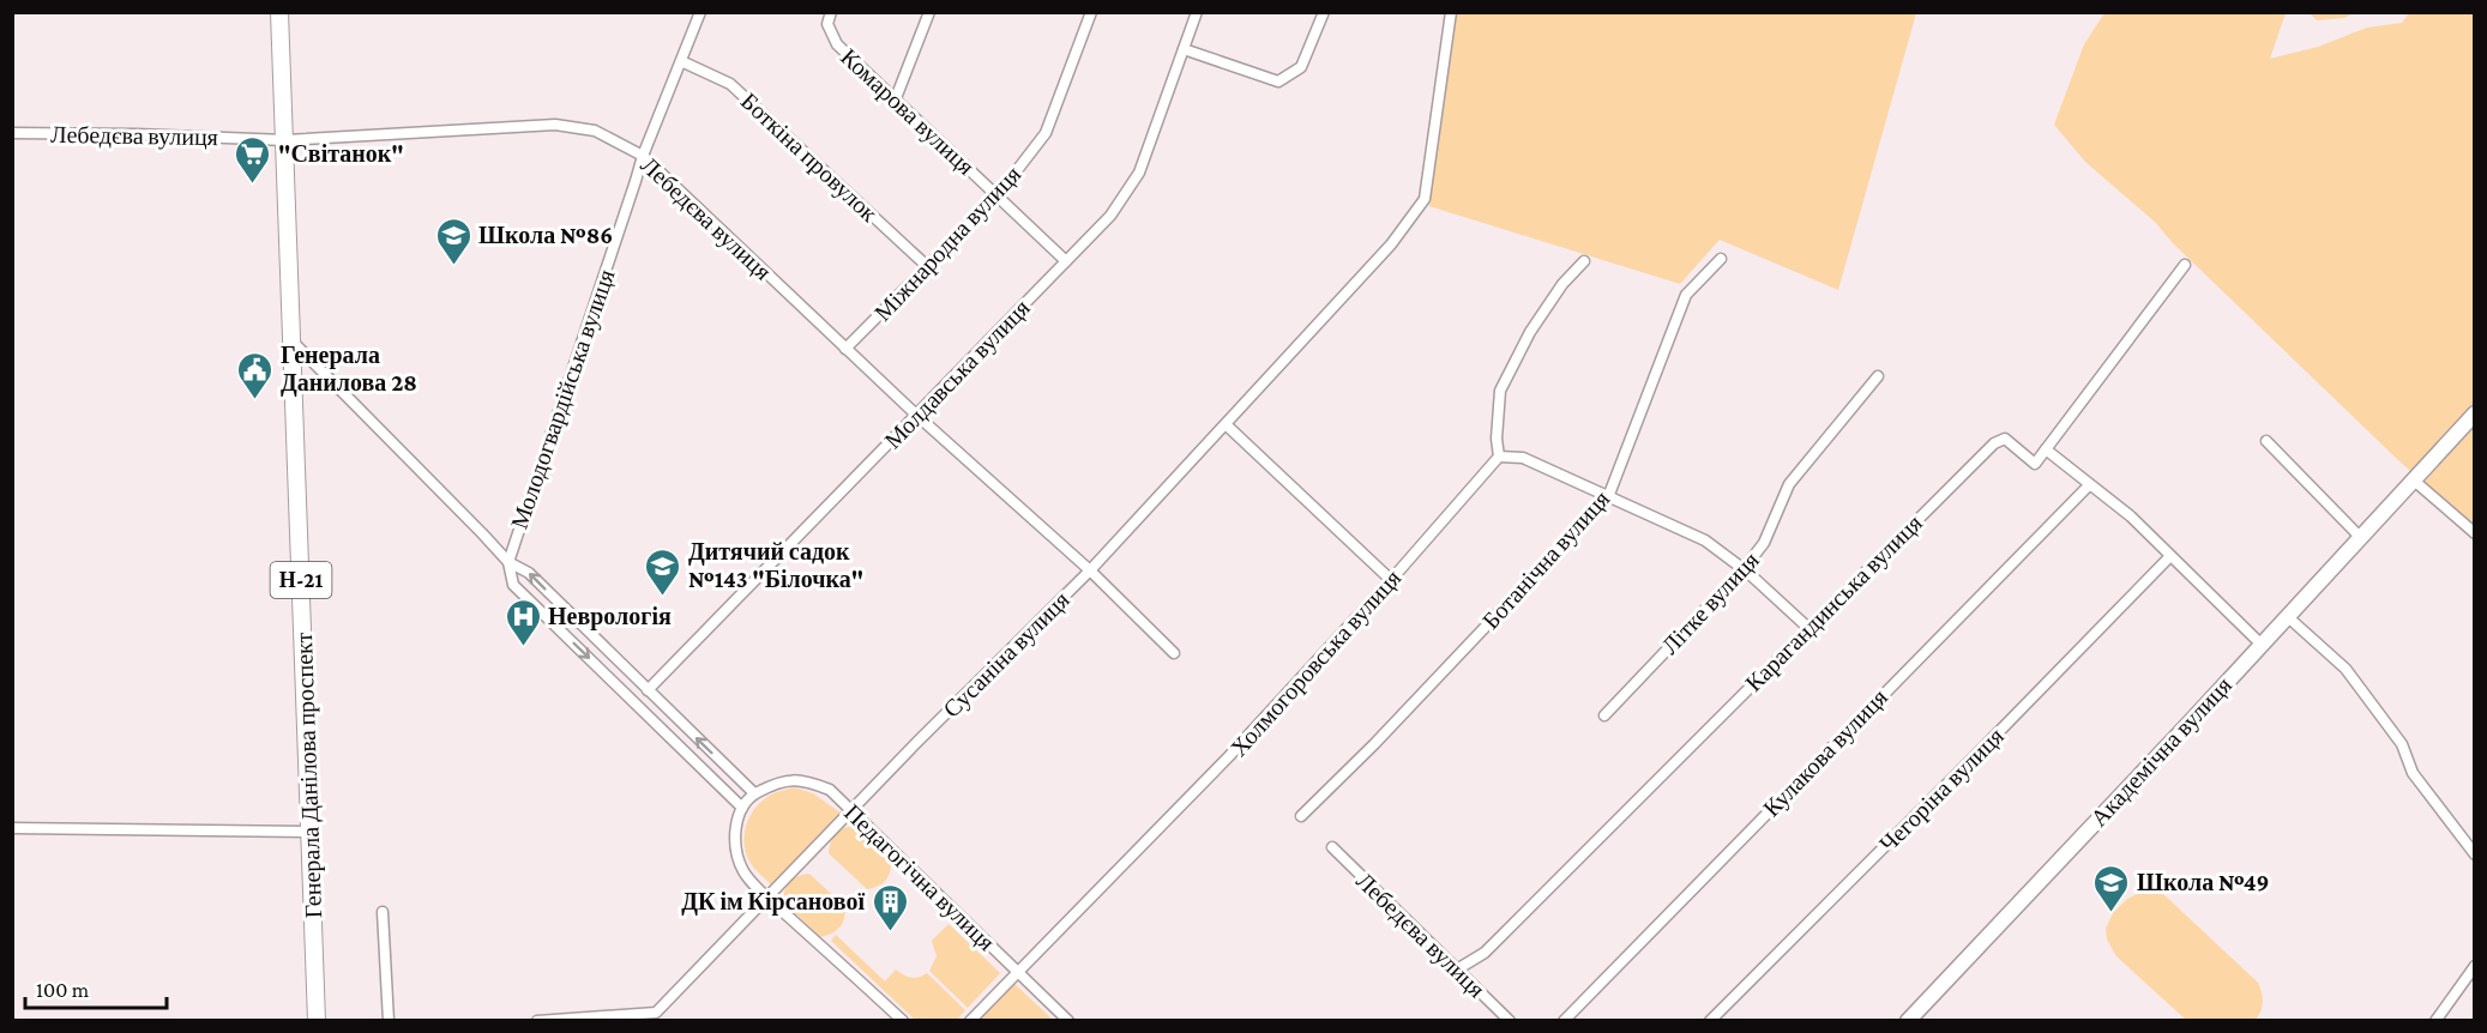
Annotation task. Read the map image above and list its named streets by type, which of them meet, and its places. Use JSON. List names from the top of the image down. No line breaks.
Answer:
{"streets":{"main road":["Н-21","Академічна вулиця","Генерала Данілова проспект"],"street":["Комарова вулиця","Лебедєва вулиця","Боткіна провулок","Міжнародна вулиця","Молдавська вулиця","Молодогвардійська вулиця","Ботанічна вулиця","Літке вулиця","Карагандинська вулиця","Сусаніна вулиця","Холмогоровська вулиця","Кулакова вулиця","Чегоріна вулиця","Педагогічна вулиця"]},"crossings":[["Комарова вулиця","Міжнародна вулиця"],["Комарова вулиця","Молдавська вулиця"],["Лебедєва вулиця","Міжнародна вулиця"],["Лебедєва вулиця","Молдавська вулиця"],["Лебедєва вулиця","Молодогвардійська вулиця"],["Лебедєва вулиця","Карагандинська вулиця"],["Лебедєва вулиця","Сусаніна вулиця"],["Лебедєва вулиця","Генерала Данілова проспект"],["Боткіна провулок","Міжнародна вулиця"],["Боткіна провулок","Молодогвардійська вулиця"],["Сусаніна вулиця","Педагогічна вулиця"],["Холмогоровська вулиця","Педагогічна вулиця"]],"places":{"supermarket":["\"Світанок\""],"school or university":["Школа №86","Дитячий садок №143 \"Білочка\"","Школа №49"],"public building":["Генерала Данилова 28"],"hospital":["Неврологія"],"building":["ДК ім Кірсанової"]},"scale_bar":"100 m"}
